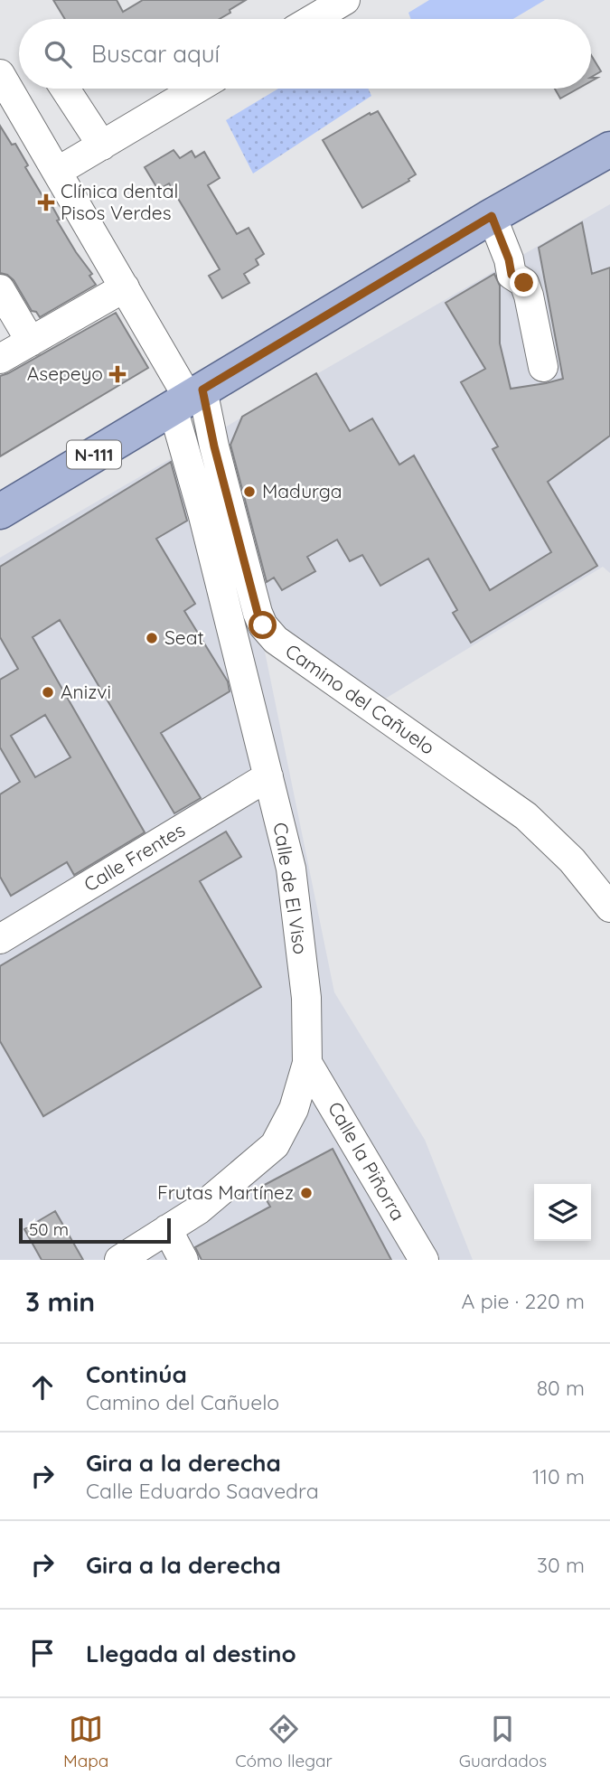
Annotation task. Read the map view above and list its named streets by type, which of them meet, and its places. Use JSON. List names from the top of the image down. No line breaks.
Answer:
{"streets":{"main road":["N-111"],"street":["Camino del Cañuelo","Calle Frentes","Calle de El Viso","Calle la Piñorra"]},"crossings":[["N-111","Camino del Cañuelo"],["N-111","Calle de El Viso"],["Camino del Cañuelo","Calle de El Viso"],["Calle Frentes","Calle de El Viso"],["Calle de El Viso","Calle la Piñorra"]],"places":{"health":["Clínica dental Pisos Verdes","Asepeyo"],"other":["Madurga","Seat","Anizvi","Frutas Martínez"]},"scale_bar":"50 m","page":{"search":"Buscar aquí","scale":"50 m","heading":["3 min","A pie · 220 m"],"list":[["Continúa","Camino del Cañuelo","80 m"],["Gira a la derecha","Calle Eduardo Saavedra","110 m"],["Gira a la derecha","30 m"],"Llegada al destino"],"nav":["Mapa","Cómo llegar","Guardados"]}}
